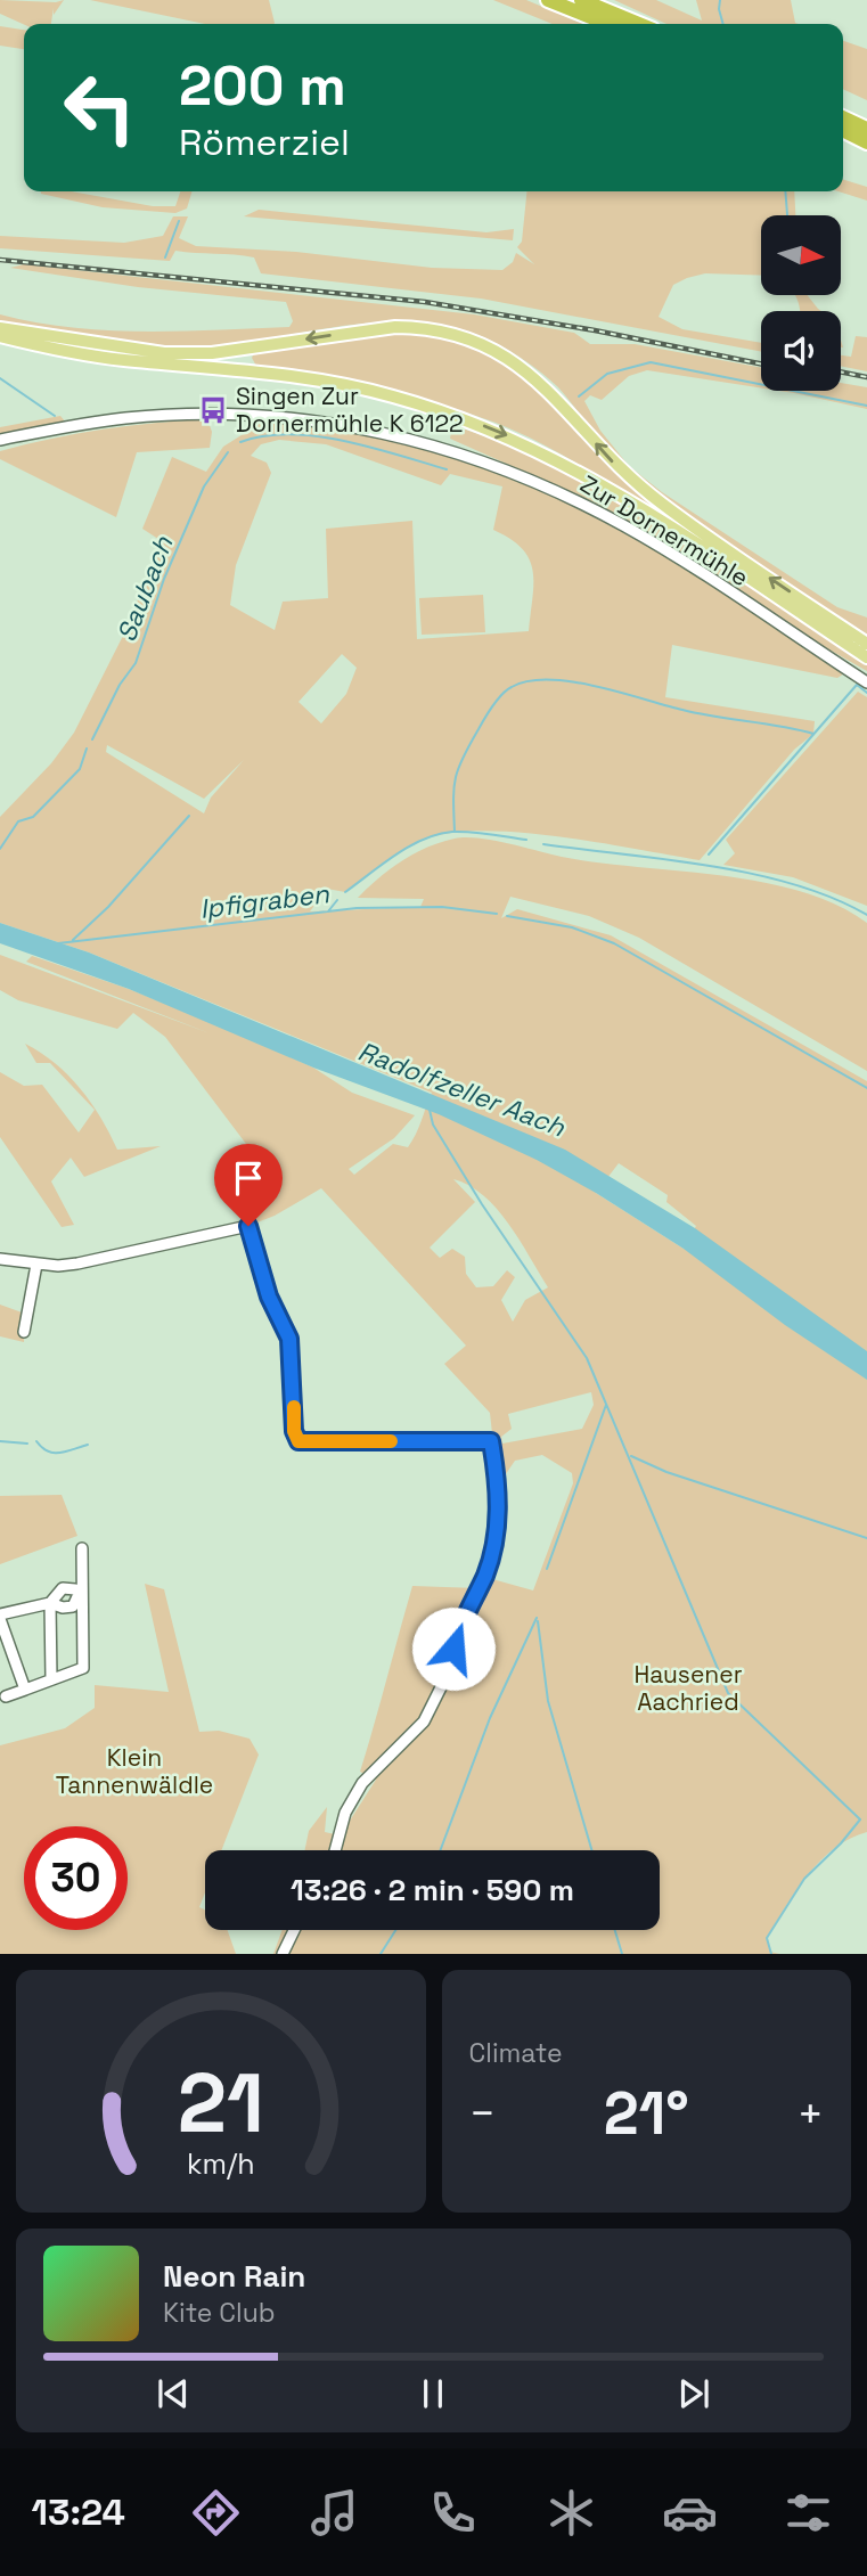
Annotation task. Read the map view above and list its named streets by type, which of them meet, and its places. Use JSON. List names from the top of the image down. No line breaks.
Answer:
{"streets":{"street":["Zur Dornermühle"]},"water":["Saubach","Ipfigraben","Radolfzeller Aach"],"parks":["Hausener Aachried","Klein Tannenwäldle"],"places":{"bus stop":["Singen Zur Dornermühle K 6122"]},"north":"right","page":{"turn":["200 m","Römerziel"],"limit":"30","trip":"13:26 · 2 min · 590 m","tile":"Climate","heat":["−","21°","+"],"song":["Neon Rain","Kite Club"],"tabs":"13:24","gauge":["21","km/h"]}}
